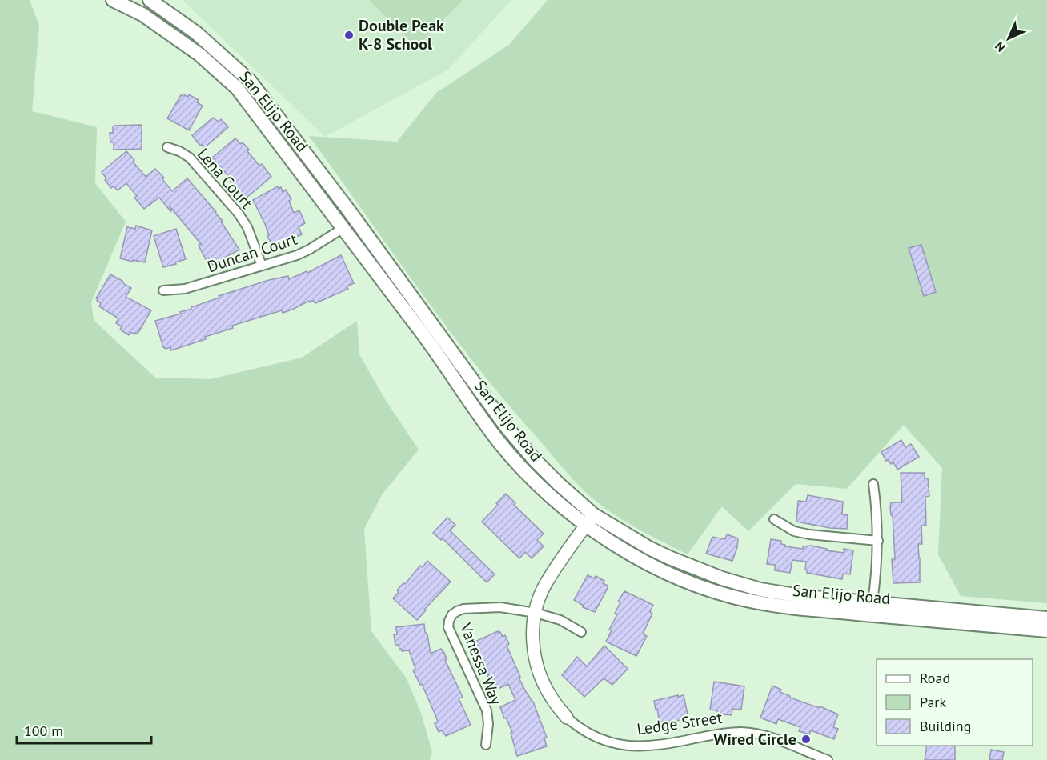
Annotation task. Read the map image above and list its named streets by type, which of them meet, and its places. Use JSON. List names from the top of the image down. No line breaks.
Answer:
{"streets":{"main road":["San Elijo Road"],"street":["Lena Court","Duncan Court","Vanessa Way","Ledge Street"]},"crossings":[["San Elijo Road","Duncan Court"],["San Elijo Road","Ledge Street"],["Lena Court","Duncan Court"],["Vanessa Way","Ledge Street"]],"places":["Double Peak K-8 School","Wired Circle"],"legend":["Road","Park","Building"],"scale_bar":"100 m","north":"bottom left"}
